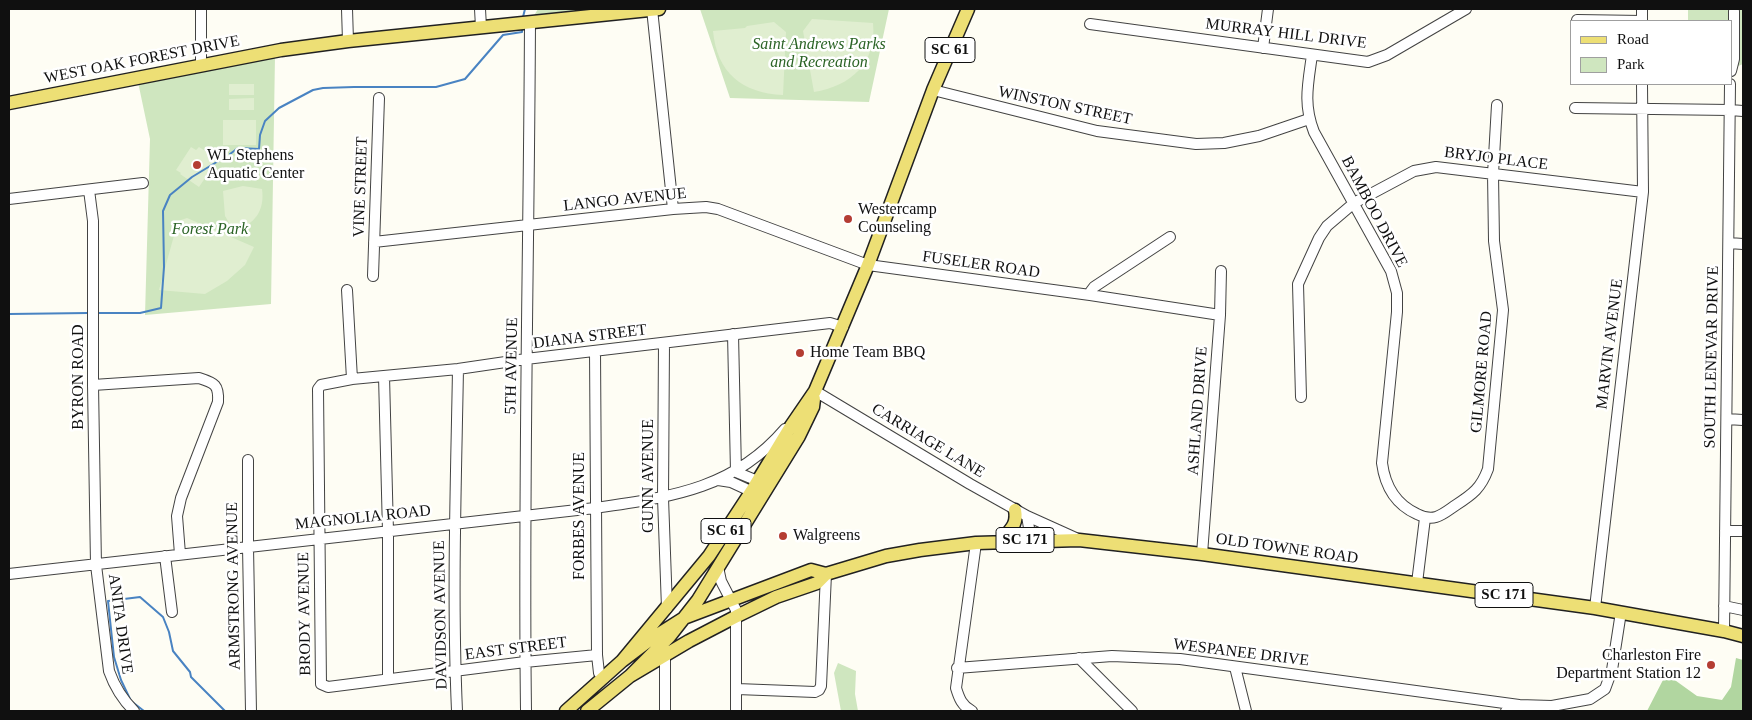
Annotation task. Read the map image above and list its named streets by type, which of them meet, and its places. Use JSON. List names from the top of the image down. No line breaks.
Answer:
{"streets":{"main road":["SC 61","WEST OAK FOREST DRIVE","SC 171","OLD TOWNE ROAD"],"street":["MURRAY HILL DRIVE","WINSTON STREET","BRYJO PLACE","VINE STREET","LANGO AVENUE","BAMBOO DRIVE","FUSELER ROAD","DIANA STREET","MARVIN AVENUE","SOUTH LENEVAR DRIVE","5TH AVENUE","GILMORE ROAD","BYRON ROAD","ASHLAND DRIVE","CARRIAGE LANE","GUNN AVENUE","FORBES AVENUE","MAGNOLIA ROAD","ARMSTRONG AVENUE","BRODY AVENUE","DAVIDSON AVENUE","ANITA DRIVE","EAST STREET","WESPANEE DRIVE"]},"crossings":[["MURRAY HILL DRIVE","BAMBOO DRIVE"],["SC 61","WINSTON STREET"],["SC 61","LANGO AVENUE"],["SC 61","FUSELER ROAD"],["SC 61","DIANA STREET"],["SC 61","CARRIAGE LANE"],["SC 61","GUNN AVENUE"],["SC 61","MAGNOLIA ROAD"],["SC 61","SC 171"],["WEST OAK FOREST DRIVE","5TH AVENUE"],["WINSTON STREET","BAMBOO DRIVE"],["BRYJO PLACE","BAMBOO DRIVE"],["BRYJO PLACE","MARVIN AVENUE"],["BRYJO PLACE","GILMORE ROAD"],["VINE STREET","LANGO AVENUE"],["LANGO AVENUE","FUSELER ROAD"],["LANGO AVENUE","5TH AVENUE"],["BAMBOO DRIVE","GILMORE ROAD"],["FUSELER ROAD","ASHLAND DRIVE"],["DIANA STREET","5TH AVENUE"],["DIANA STREET","GUNN AVENUE"],["DIANA STREET","FORBES AVENUE"],["DIANA STREET","BRODY AVENUE"],["DIANA STREET","DAVIDSON AVENUE"],["MARVIN AVENUE","OLD TOWNE ROAD"],["SOUTH LENEVAR DRIVE","OLD TOWNE ROAD"],["5TH AVENUE","MAGNOLIA ROAD"],["5TH AVENUE","EAST STREET"],["BYRON ROAD","MAGNOLIA ROAD"],["BYRON ROAD","ANITA DRIVE"],["ASHLAND DRIVE","OLD TOWNE ROAD"],["CARRIAGE LANE","MAGNOLIA ROAD"],["CARRIAGE LANE","OLD TOWNE ROAD"],["GUNN AVENUE","MAGNOLIA ROAD"],["FORBES AVENUE","MAGNOLIA ROAD"],["FORBES AVENUE","SC 171"],["FORBES AVENUE","EAST STREET"],["MAGNOLIA ROAD","ARMSTRONG AVENUE"],["MAGNOLIA ROAD","BRODY AVENUE"],["MAGNOLIA ROAD","DAVIDSON AVENUE"],["MAGNOLIA ROAD","ANITA DRIVE"],["SC 171","OLD TOWNE ROAD"],["OLD TOWNE ROAD","WESPANEE DRIVE"],["BRODY AVENUE","EAST STREET"],["DAVIDSON AVENUE","EAST STREET"]],"parks":["Saint Andrews Parks and Recreation","Forest Park"],"places":["WL Stephens Aquatic Center","Westercamp Counseling","Home Team BBQ","Walgreens","Charleston Fire Department Station 12"],"legend":["Road","Park"]}
